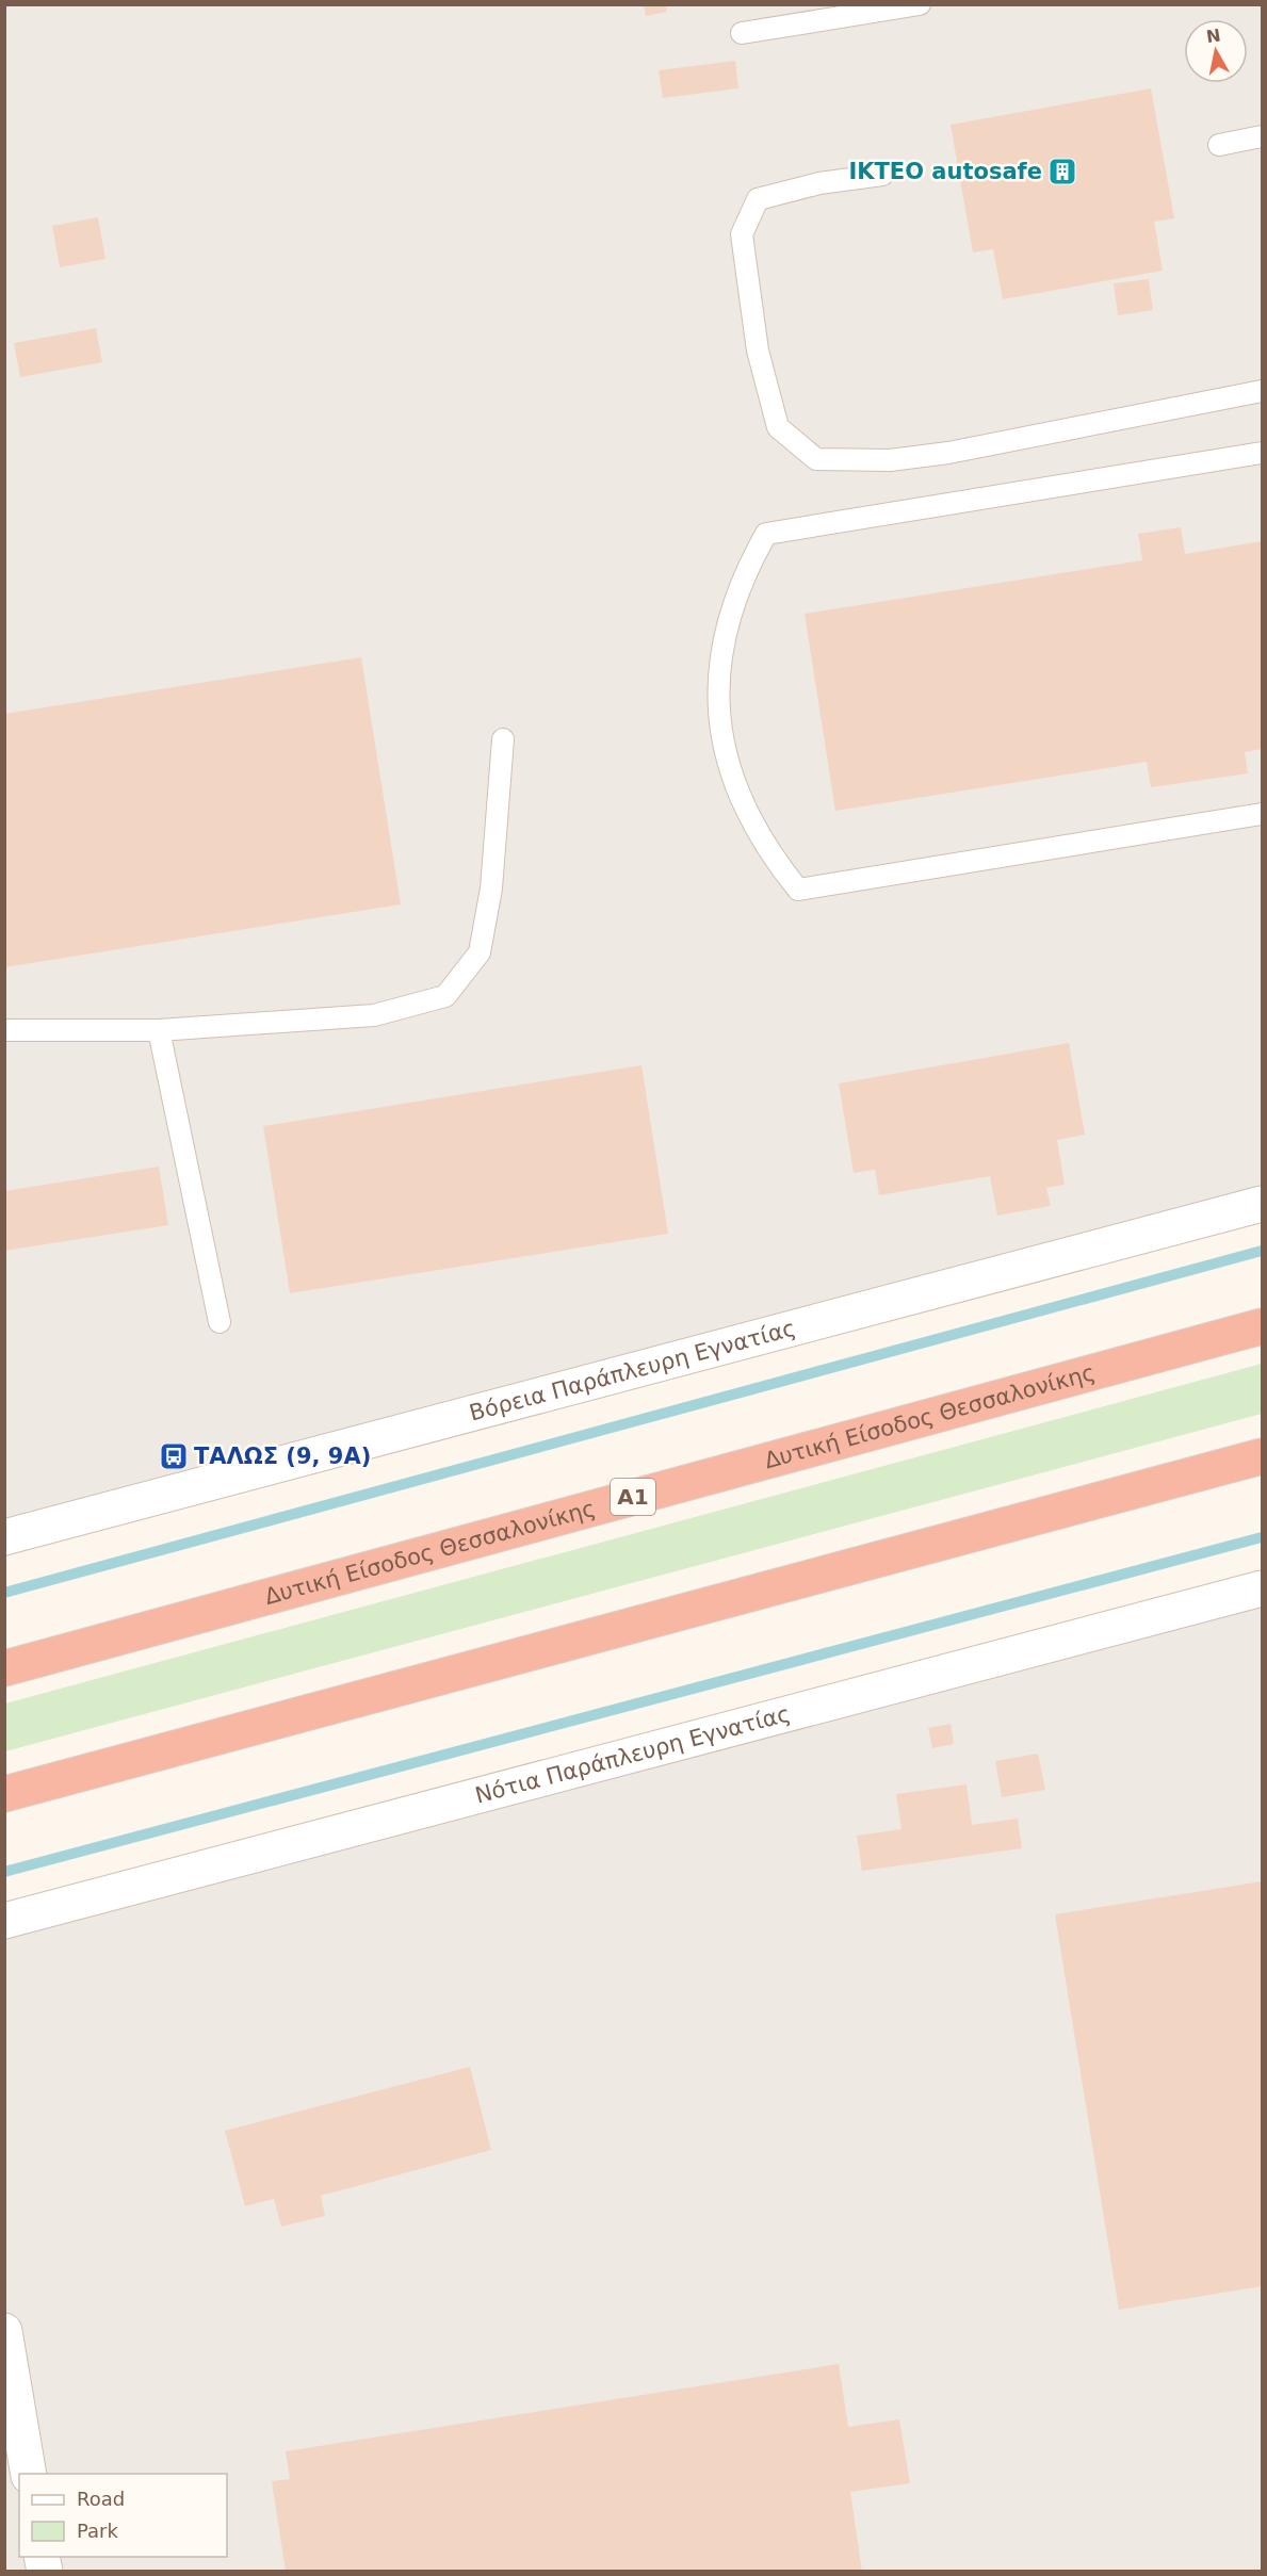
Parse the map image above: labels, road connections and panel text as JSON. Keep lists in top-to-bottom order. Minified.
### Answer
{"streets":{"highway":["Δυτική Είσοδος Θεσσαλονίκης","Α1"],"street":["Βόρεια Παράπλευρη Εγνατίας","Νότια Παράπλευρη Εγνατίας"]},"places":{"building":["ΙΚΤΕΟ autosafe"],"bus stop":["ΤΑΛΩΣ (9, 9Α)"]},"legend":["Road","Park"],"north":"top"}
